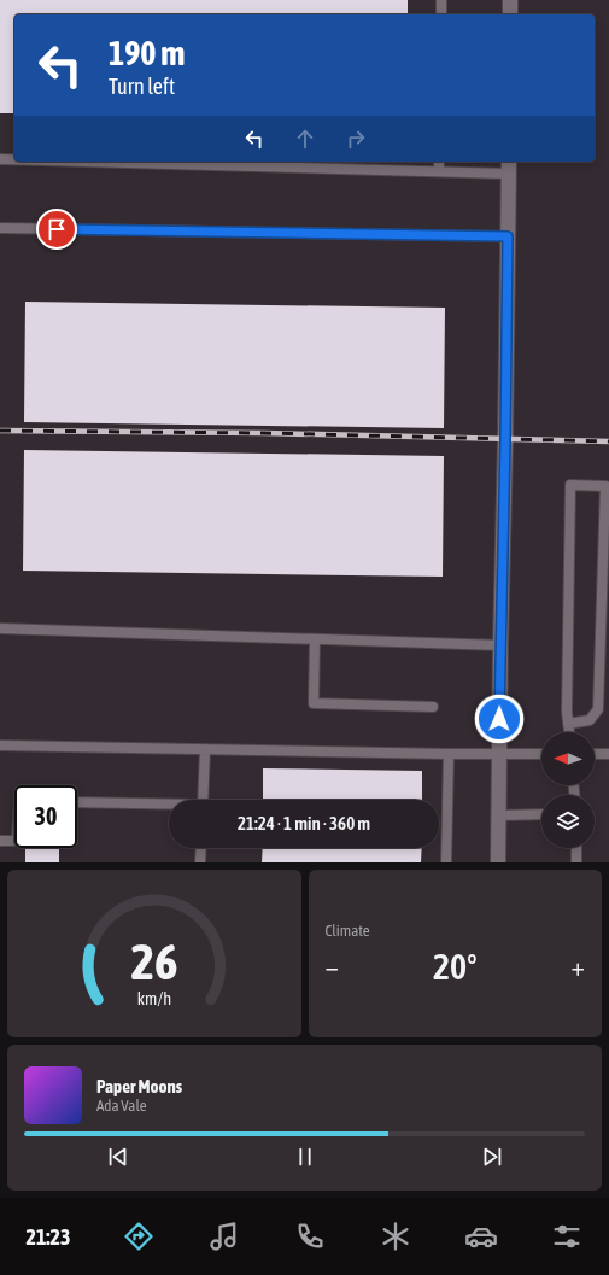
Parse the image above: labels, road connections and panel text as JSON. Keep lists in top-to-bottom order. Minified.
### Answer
{"north":"left","page":{"turn":["190 m","Turn left"],"limit":"30","trip":"21:24 · 1 min · 360 m","tile":"Climate","heat":["−","20°","+"],"song":["Paper Moons","Ada Vale"],"tabs":"21:23","gauge":["26","km/h"]}}
